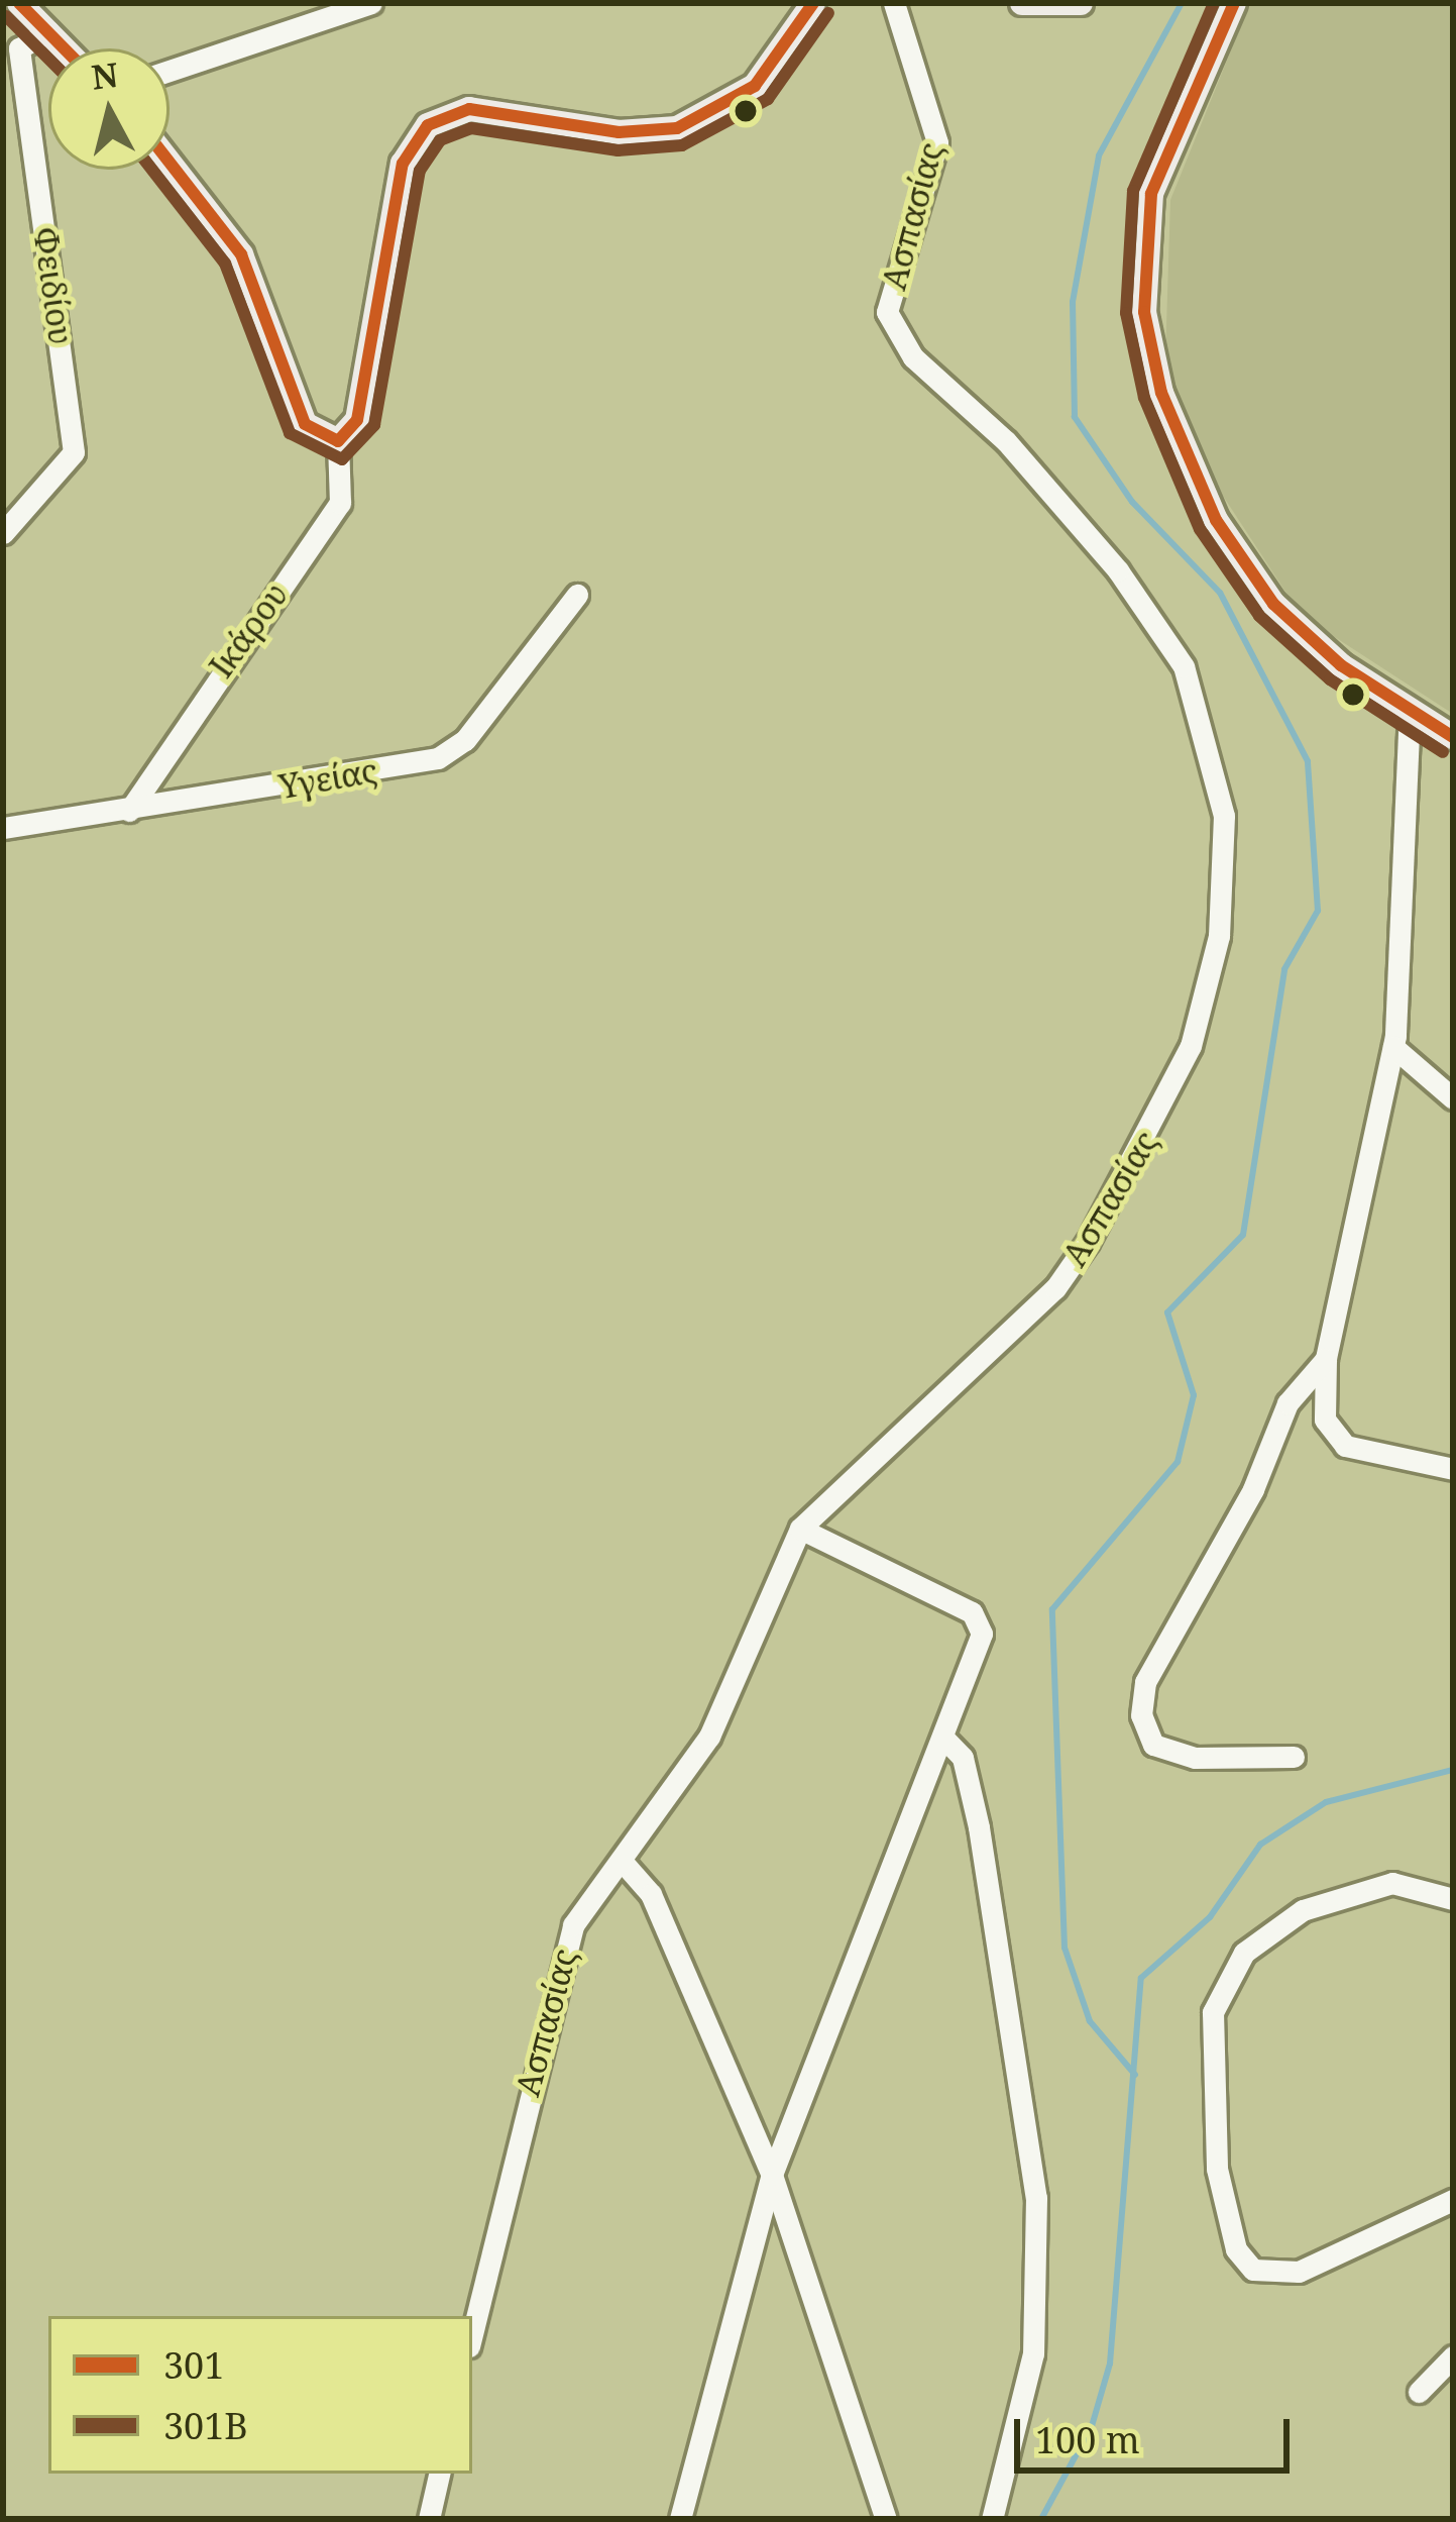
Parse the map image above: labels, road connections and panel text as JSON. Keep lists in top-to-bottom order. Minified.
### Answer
{"streets":{"street":["Ασπασίας","Φειδίου","Ικάρου","Υγείας"]},"crossings":[["Ικάρου","Υγείας"]],"lines":["transit line 301","transit line 301B"],"legend":["301","301B"],"scale_bar":"100 m","north":"top"}
